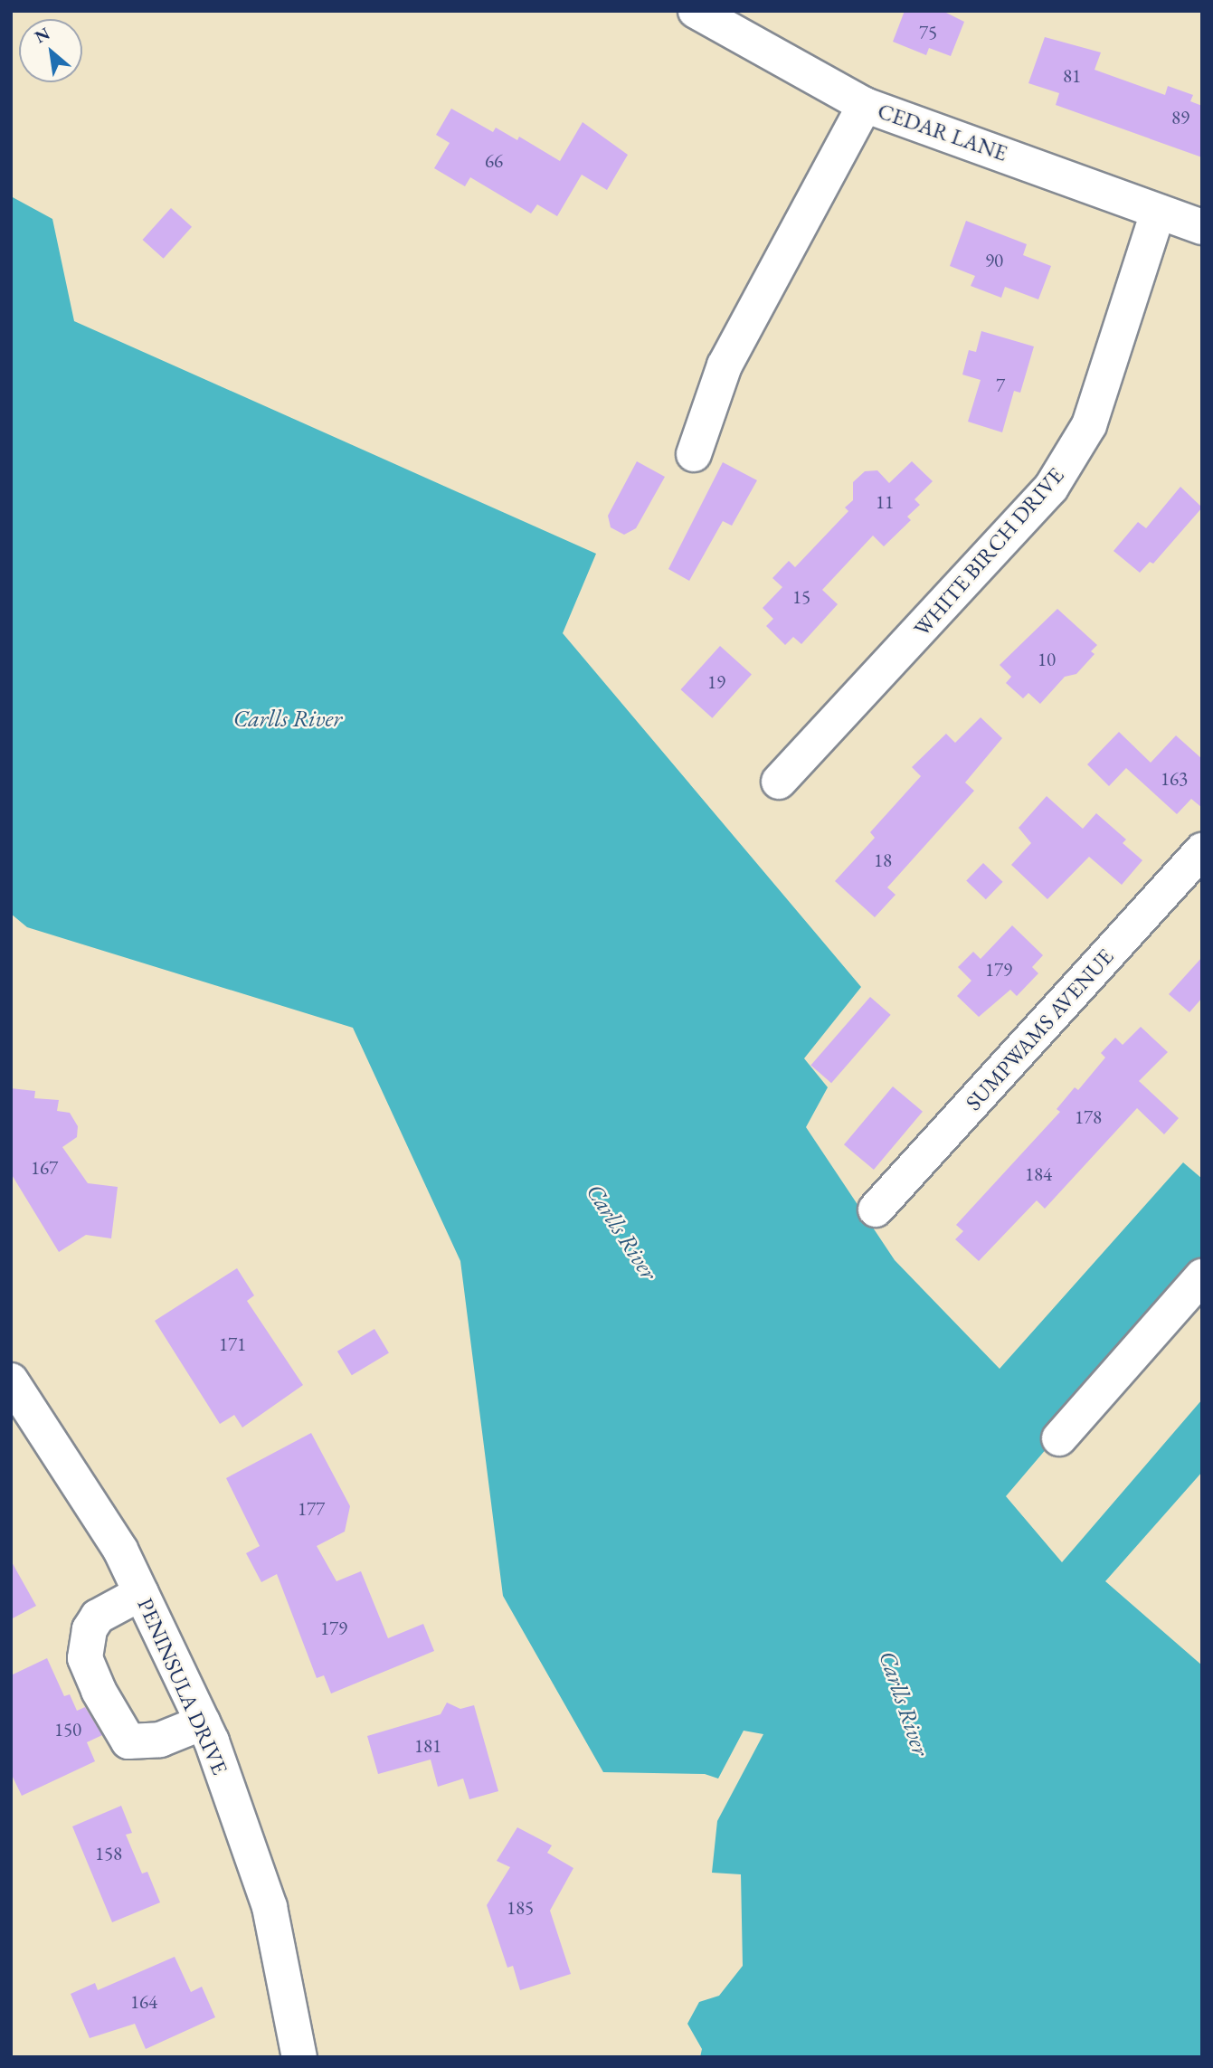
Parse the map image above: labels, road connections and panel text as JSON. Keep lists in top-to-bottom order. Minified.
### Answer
{"streets":{"street":["CEDAR LANE","WHITE BIRCH DRIVE","SUMPWAMS AVENUE","PENINSULA DRIVE"]},"crossings":[["CEDAR LANE","WHITE BIRCH DRIVE"]],"water":["Carlls River"],"house_numbers":["75","81","89","66","90","7","11","15","10","19","163","18","179","178","167","184","171","177","179","150","181","158","185","164"],"north":"top left"}
